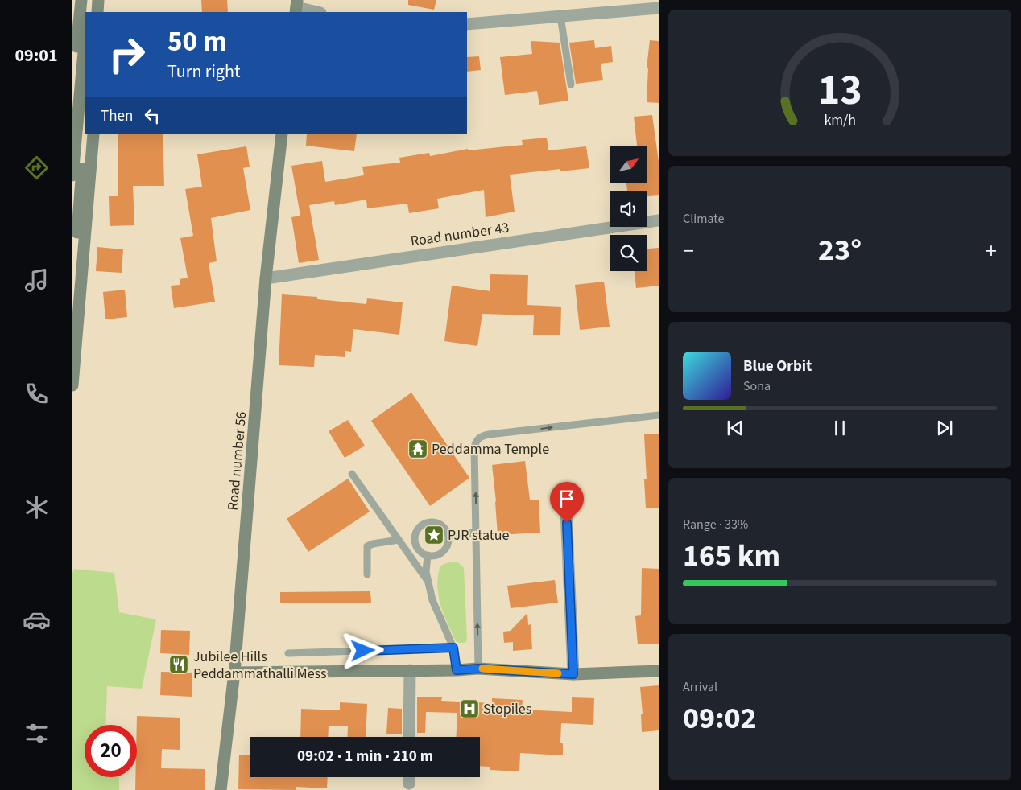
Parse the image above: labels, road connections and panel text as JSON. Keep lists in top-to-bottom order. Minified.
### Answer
{"streets":{"street":["Road number 43","Road number 56"]},"crossings":[["Road number 43","Road number 56"]],"places":{"temple":["Peddamma Temple"],"place":["PJR statue"],"restaurant":["Jubilee Hills Peddammathalli Mess"],"hospital":["Stopiles"]},"north":"top right","page":{"tabs":"09:01","turn":["50 m","Turn right"],"then":"Then","tile":["Climate",["Range · 33%","165 km"],["Arrival","09:02"]],"heat":["−","23°","+"],"song":["Blue Orbit","Sona"],"limit":"20","trip":"09:02 · 1 min · 210 m","gauge":["13","km/h"]}}
